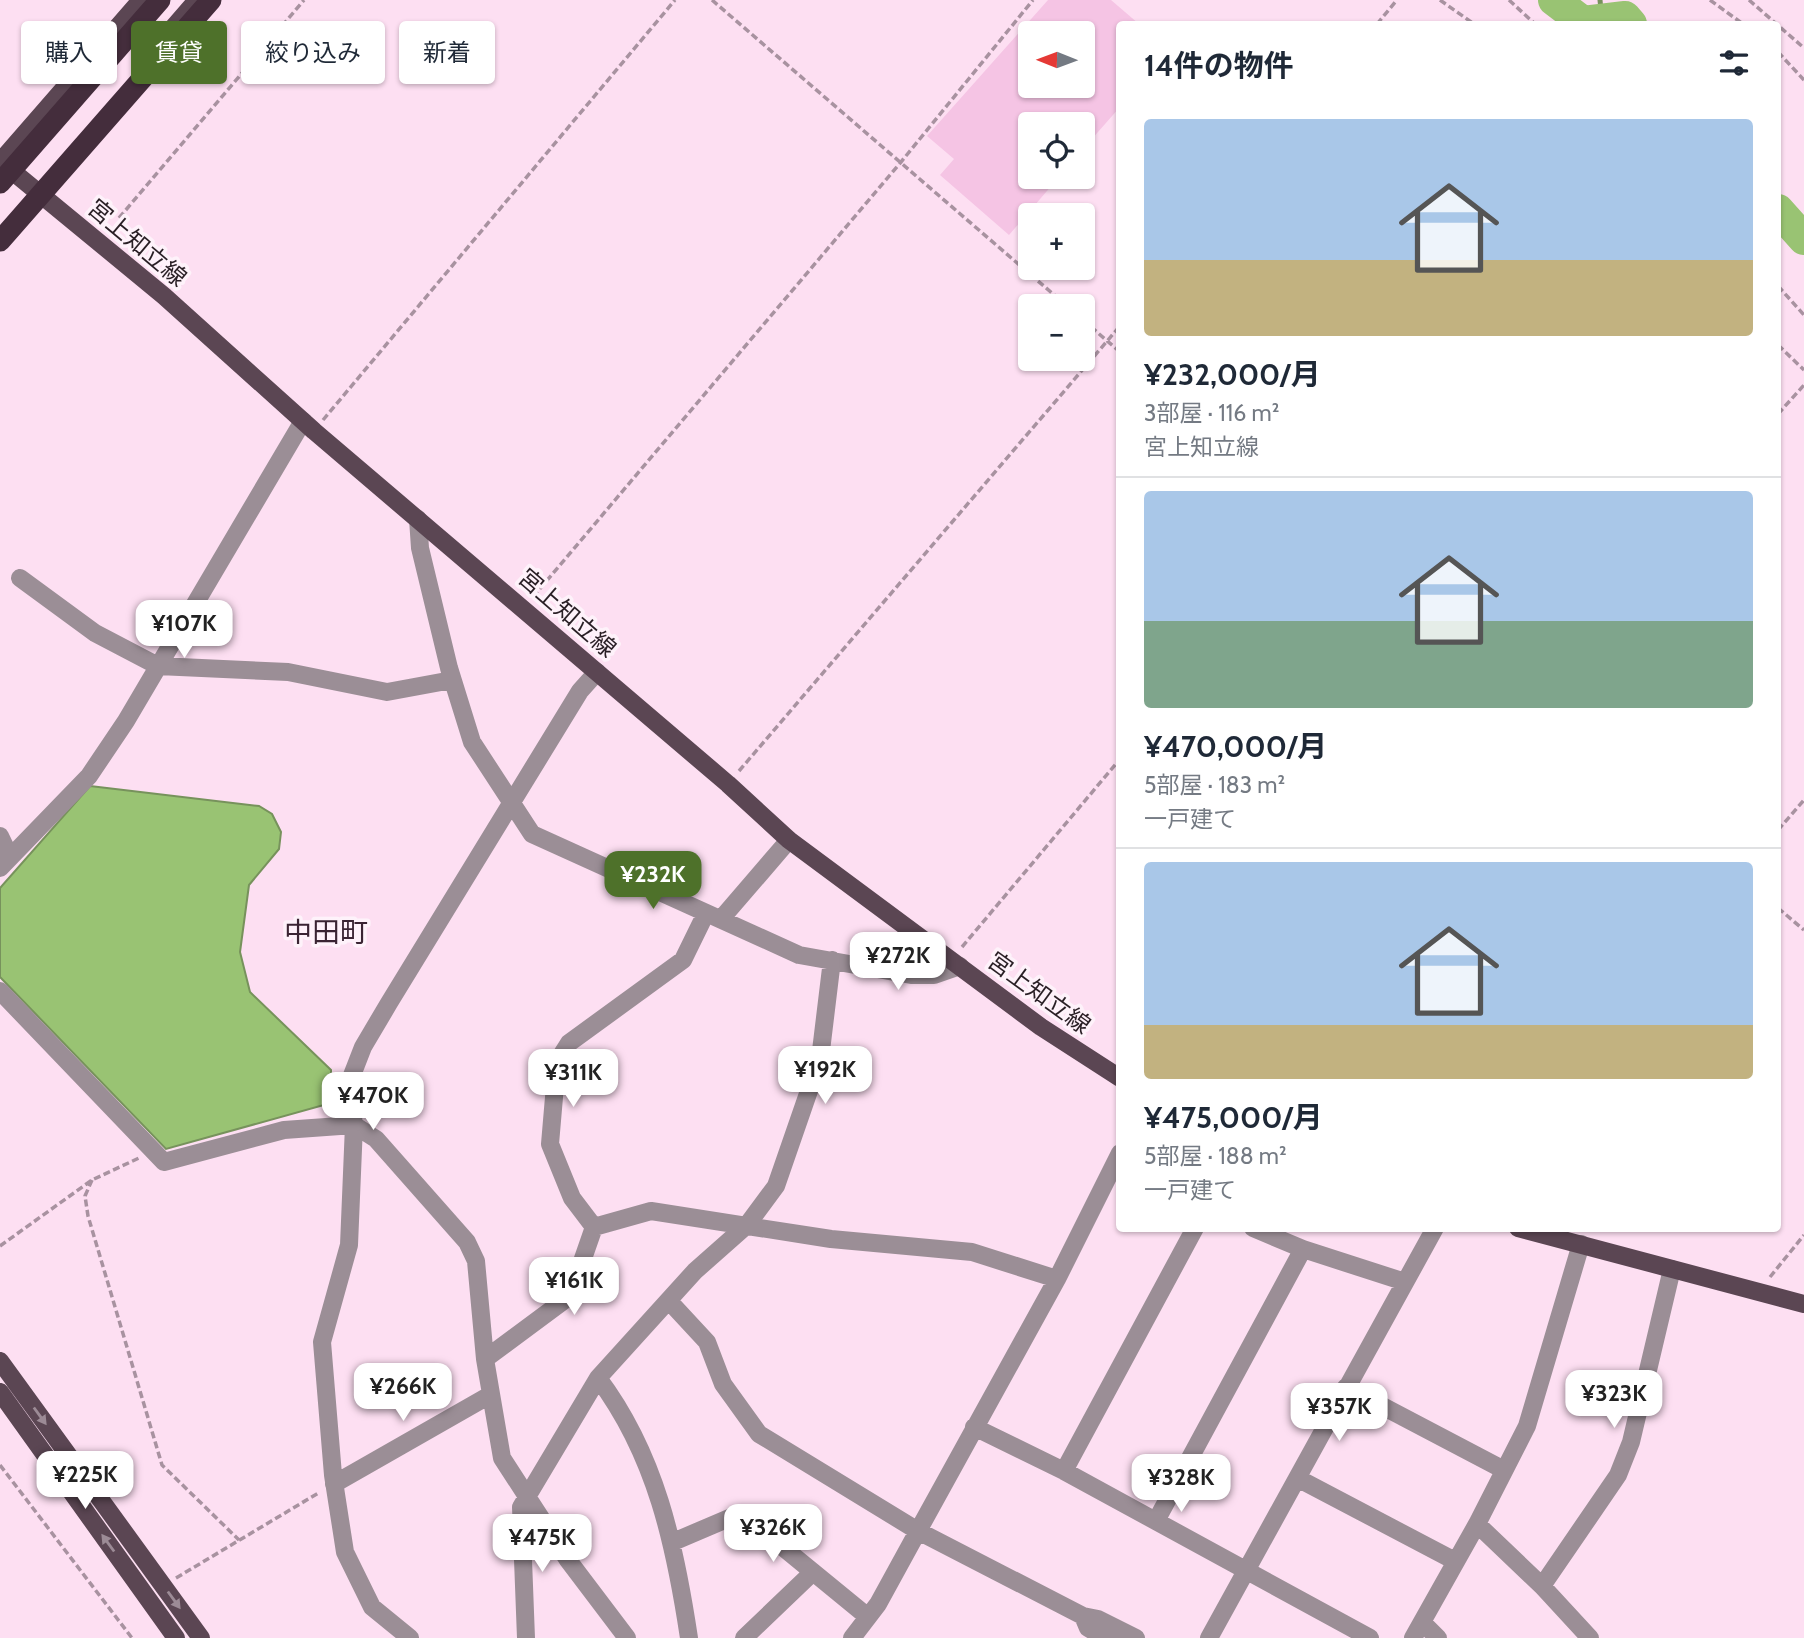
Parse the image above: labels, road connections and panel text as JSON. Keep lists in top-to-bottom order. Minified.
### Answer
{"streets":{"main road":["宮上知立線"]},"districts":["中田町"],"north":"left","page":{"map_buttons":["+","−"],"chip":["購入","賃貸","絞り込み","新着"],"heading":"14件の物件","list":[{"name":"¥232,000/月","note":"3部屋 · 116 m² · 宮上知立線"},{"name":"¥470,000/月","note":"5部屋 · 183 m² · 一戸建て"},{"name":"¥475,000/月","note":"5部屋 · 188 m² · 一戸建て"}],"price":["¥107K","¥232K","¥272K","¥192K","¥311K","¥470K","¥161K","¥266K","¥323K","¥357K","¥225K","¥328K","¥326K","¥475K"]}}
